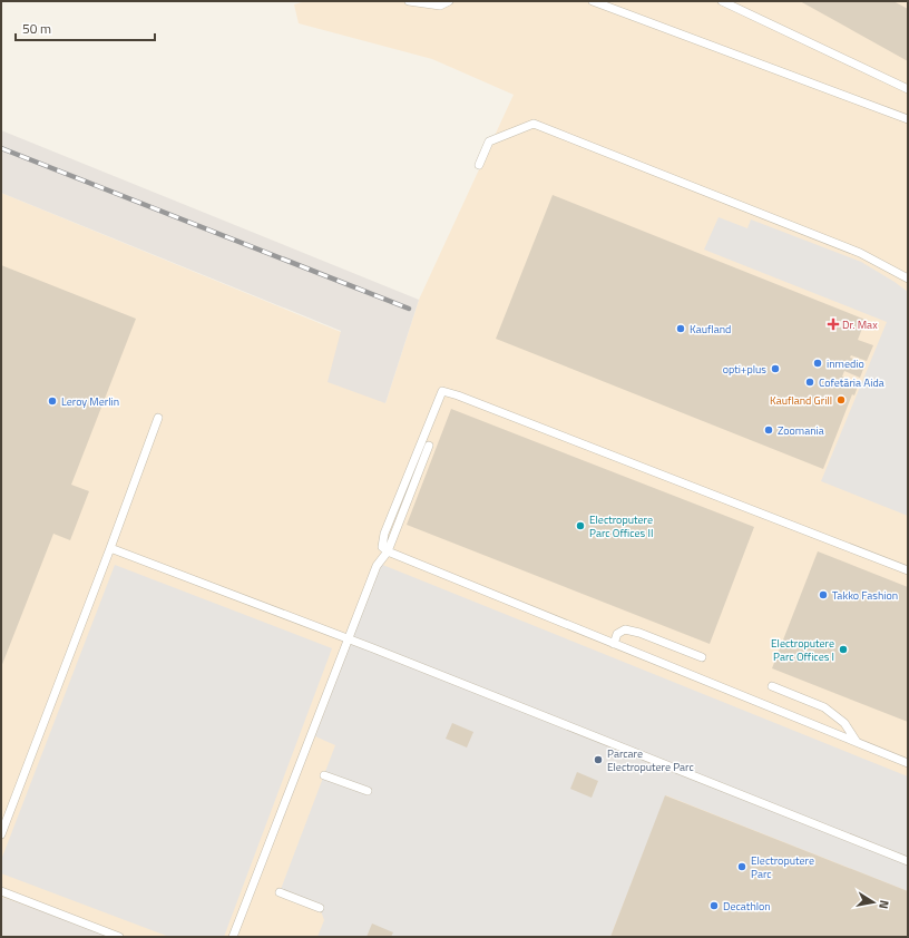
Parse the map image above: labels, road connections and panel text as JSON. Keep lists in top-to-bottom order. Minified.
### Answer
{"places":{"health":["Dr. Max"],"other":["Kaufland","inmedio","opti+plus","Cofetăria Aida","Kaufland Grill","Leroy Merlin","Zoomania","Electroputere Parc Offices II","Takko Fashion","Electroputere Parc Offices I","Parcare Electroputere Parc","Electroputere Parc","Decathlon"]},"scale_bar":"50 m","north":"right"}
